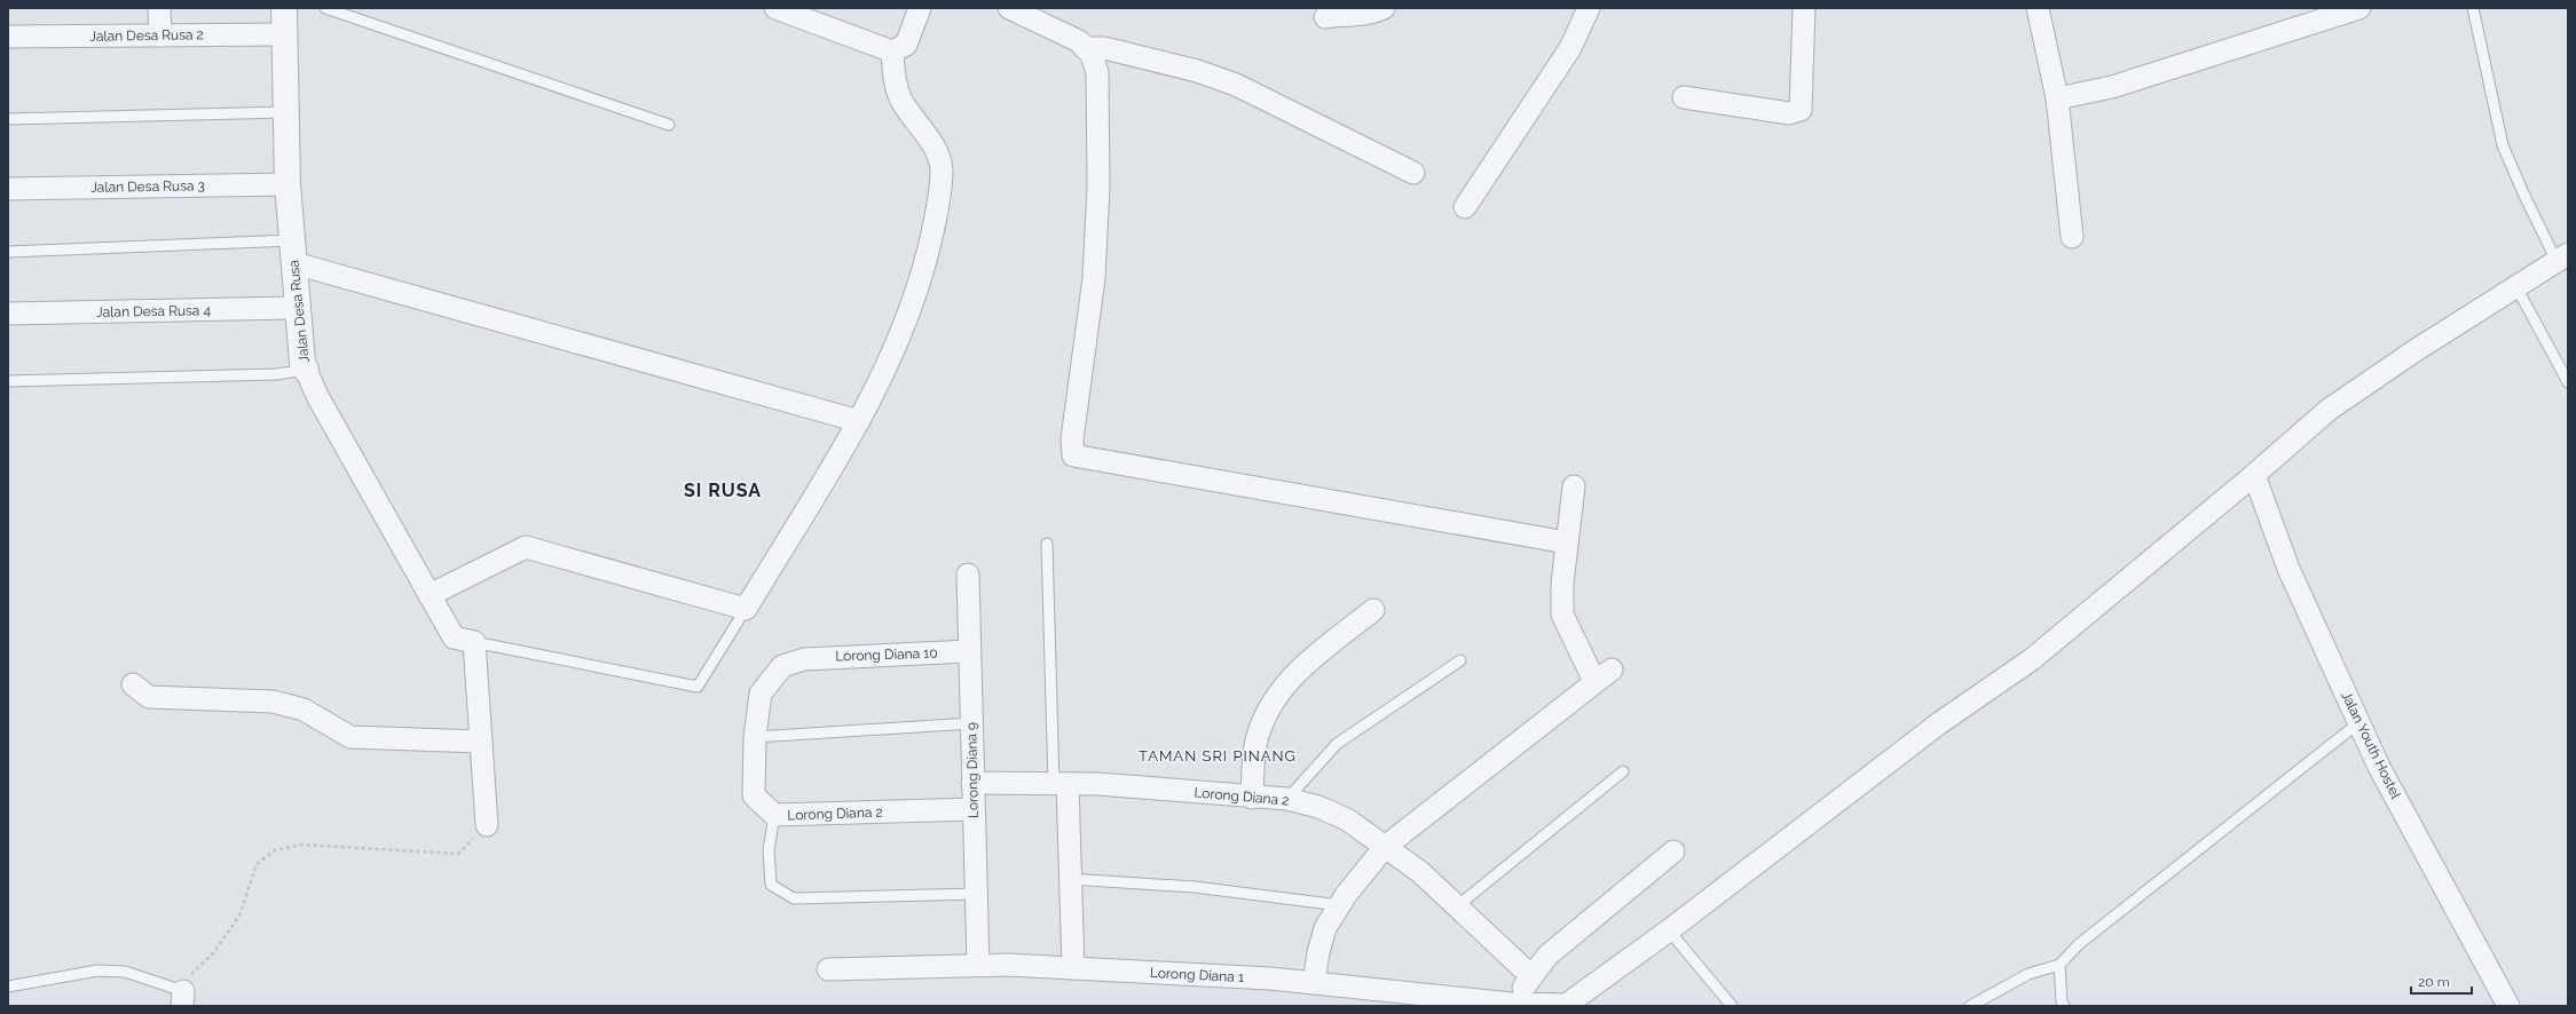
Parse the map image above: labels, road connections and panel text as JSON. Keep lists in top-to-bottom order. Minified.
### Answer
{"streets":{"street":["Jalan Desa Rusa 2","Jalan Desa Rusa 3","Jalan Desa Rusa 4","Jalan Desa Rusa","Lorong Diana 10","Jalan Youth Hostel","Lorong Diana 9","Lorong Diana 2","Lorong Diana 1"]},"crossings":[["Jalan Desa Rusa 2","Jalan Desa Rusa"],["Jalan Desa Rusa 3","Jalan Desa Rusa"],["Jalan Desa Rusa 4","Jalan Desa Rusa"],["Lorong Diana 10","Lorong Diana 9"],["Lorong Diana 10","Lorong Diana 2"],["Lorong Diana 9","Lorong Diana 2"],["Lorong Diana 9","Lorong Diana 1"]],"districts":["SI RUSA","TAMAN SRI PINANG"],"scale_bar":"20 m"}
